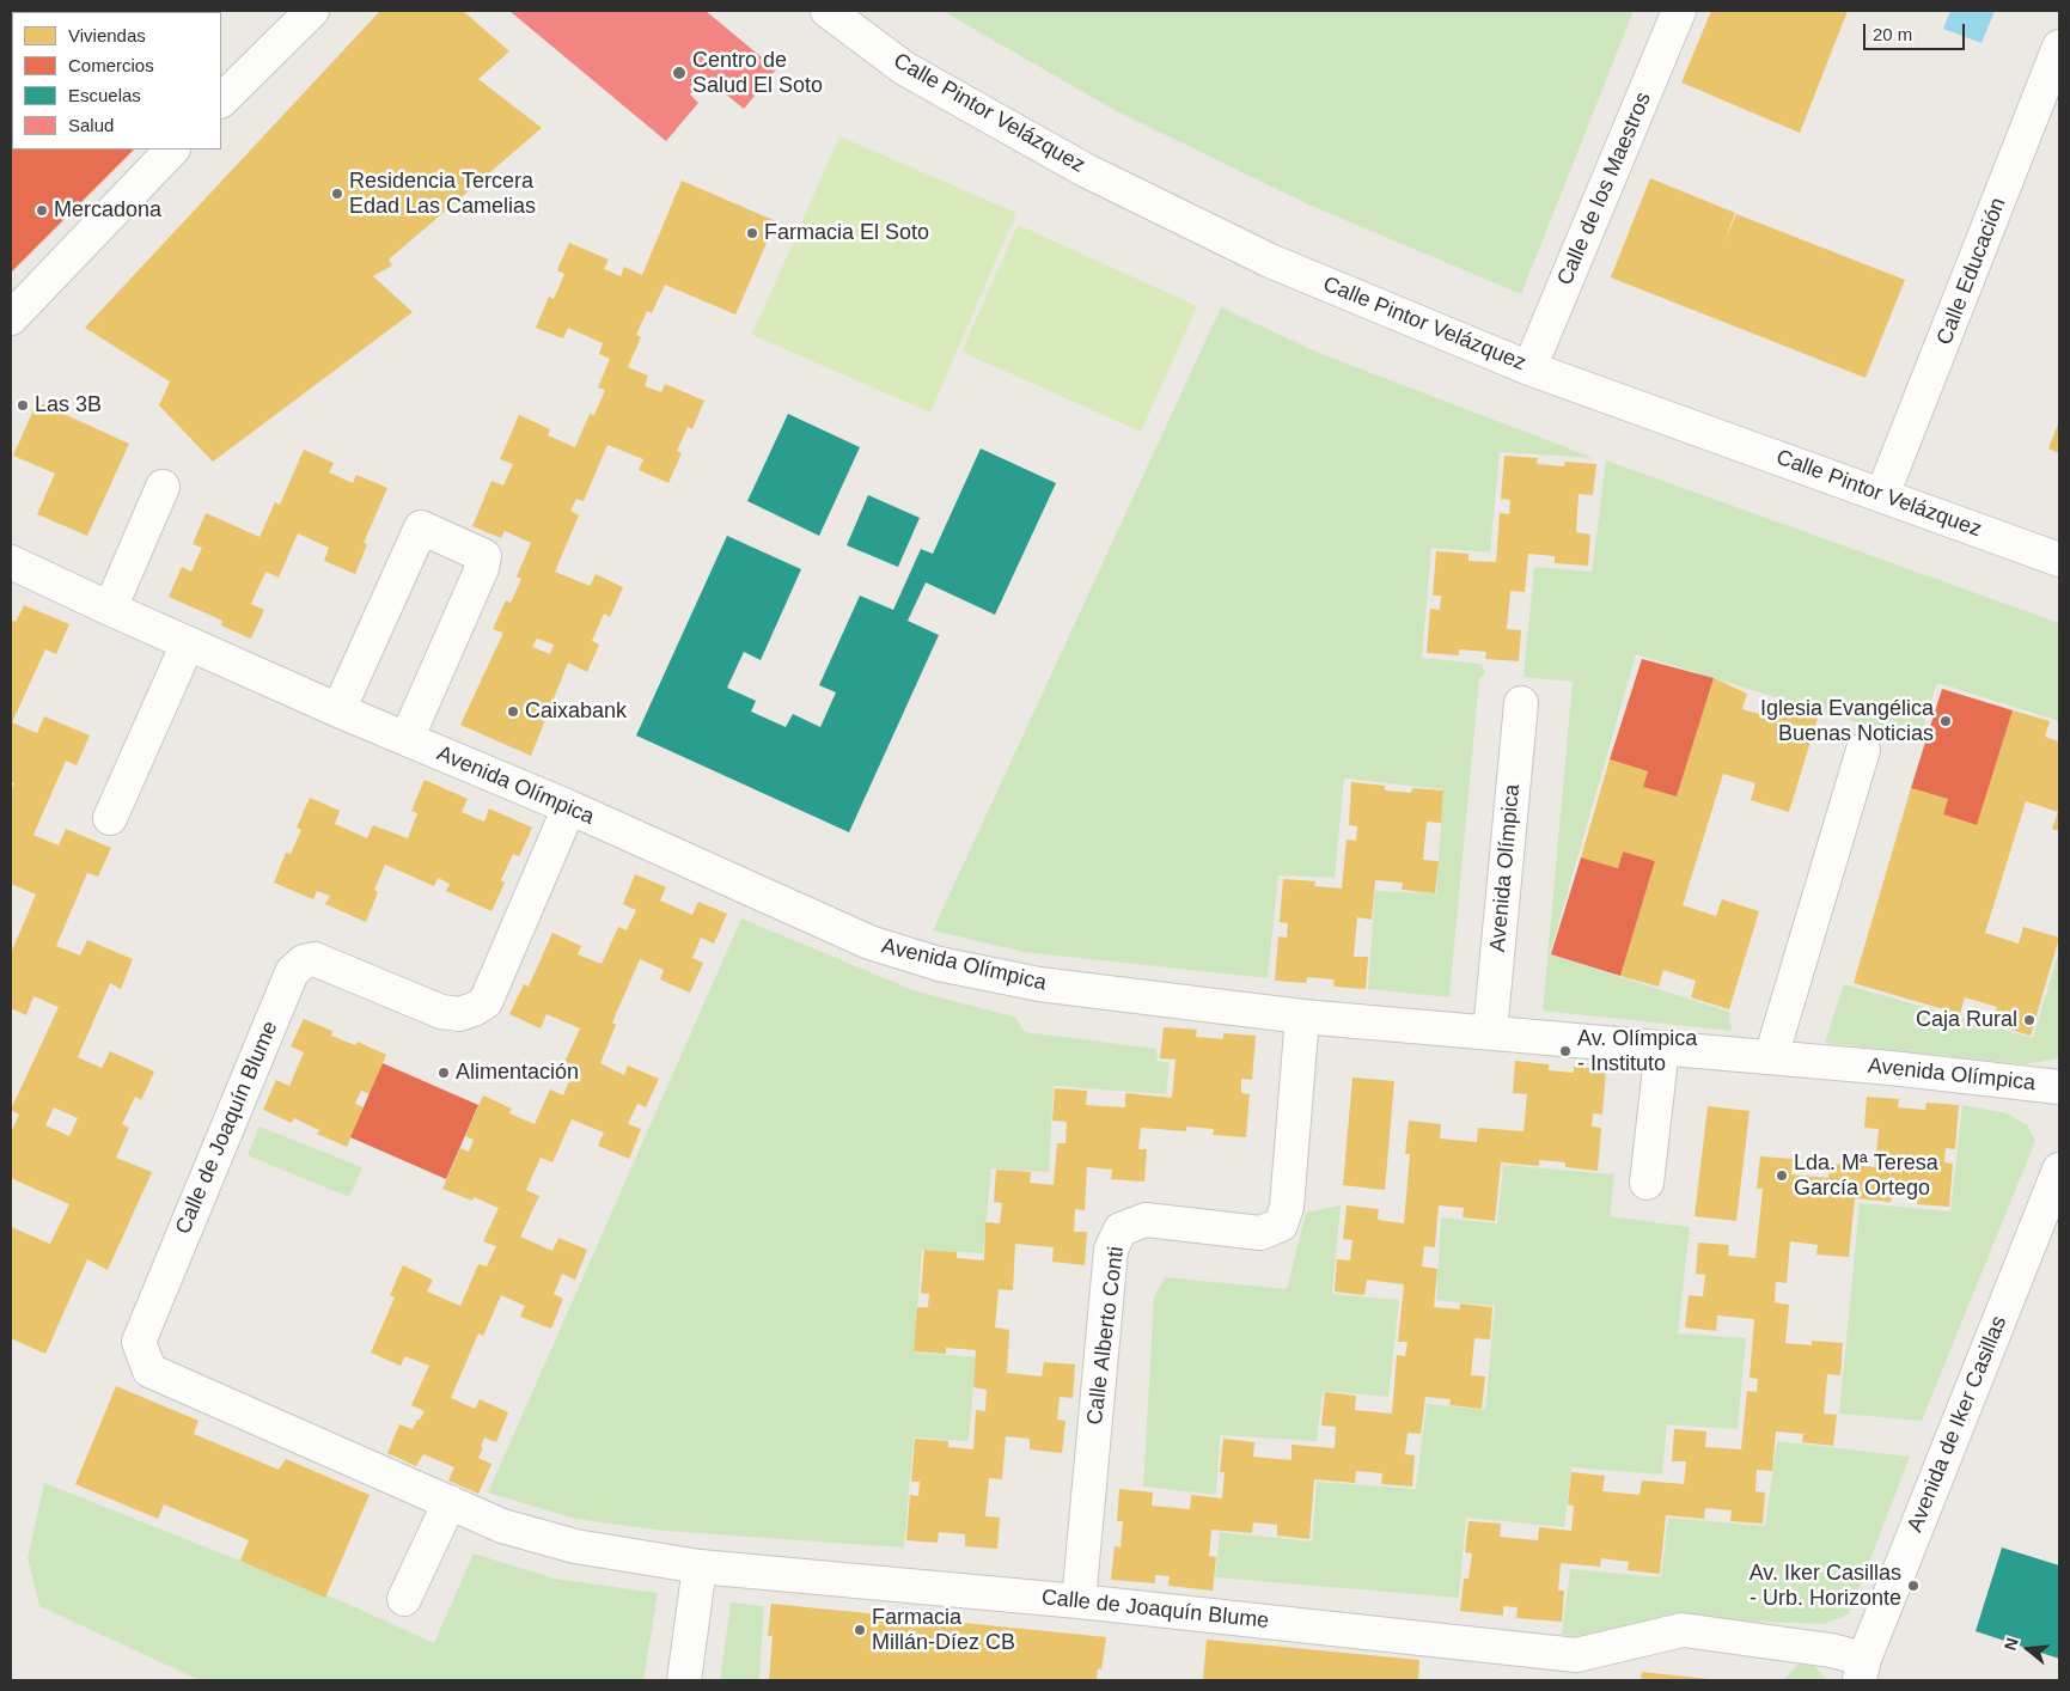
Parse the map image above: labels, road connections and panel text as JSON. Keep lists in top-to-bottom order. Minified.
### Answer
{"streets":{"street":["Calle Pintor Velázquez","Calle de los Maestros","Calle Educación","Avenida Olímpica","Calle de Joaquín Blume","Calle Alberto Conti","Avenida de Iker Casillas"]},"crossings":[["Calle Pintor Velázquez","Calle de los Maestros"],["Calle Pintor Velázquez","Calle Educación"],["Avenida Olímpica","Calle de Joaquín Blume"],["Avenida Olímpica","Calle Alberto Conti"],["Calle de Joaquín Blume","Calle Alberto Conti"],["Calle de Joaquín Blume","Avenida de Iker Casillas"]],"places":["Centro de Salud El Soto","Residencia Tercera Edad Las Camelias","Mercadona","Farmacia El Soto","Las 3B","Caixabank","Iglesia Evangélica Buenas Noticias","Caja Rural","Av. Olímpica - Instituto","Alimentación","Lda. Mª Teresa García Ortego","Av. Iker Casillas - Urb. Horizonte","Farmacia Millán-Díez CB"],"legend":["Viviendas","Comercios","Escuelas","Salud"],"scale_bar":"20 m","north":"left"}
